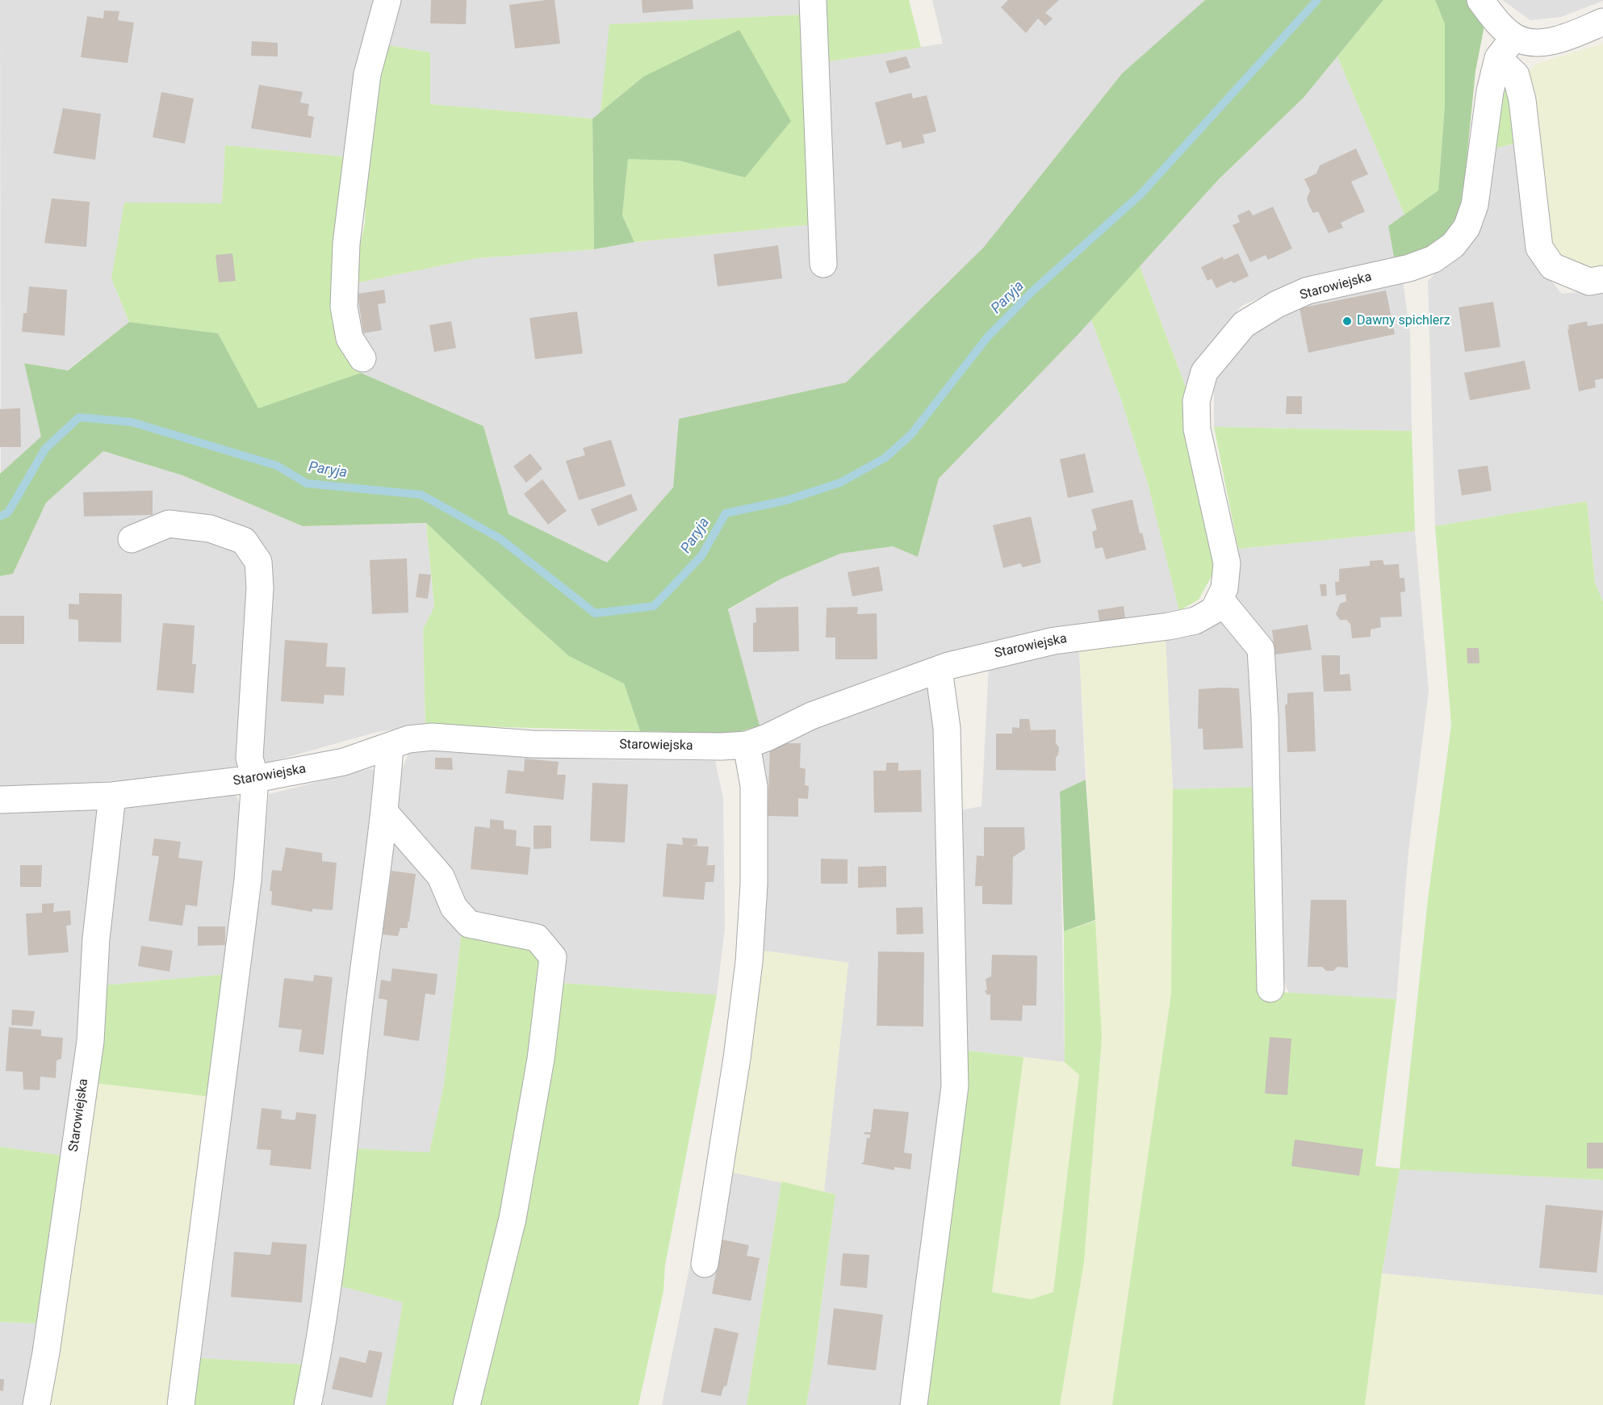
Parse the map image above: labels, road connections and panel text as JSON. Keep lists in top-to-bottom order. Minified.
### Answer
{"streets":{"street":["Starowiejska"]},"water":["Paryja"],"places":["Dawny spichlerz"]}
